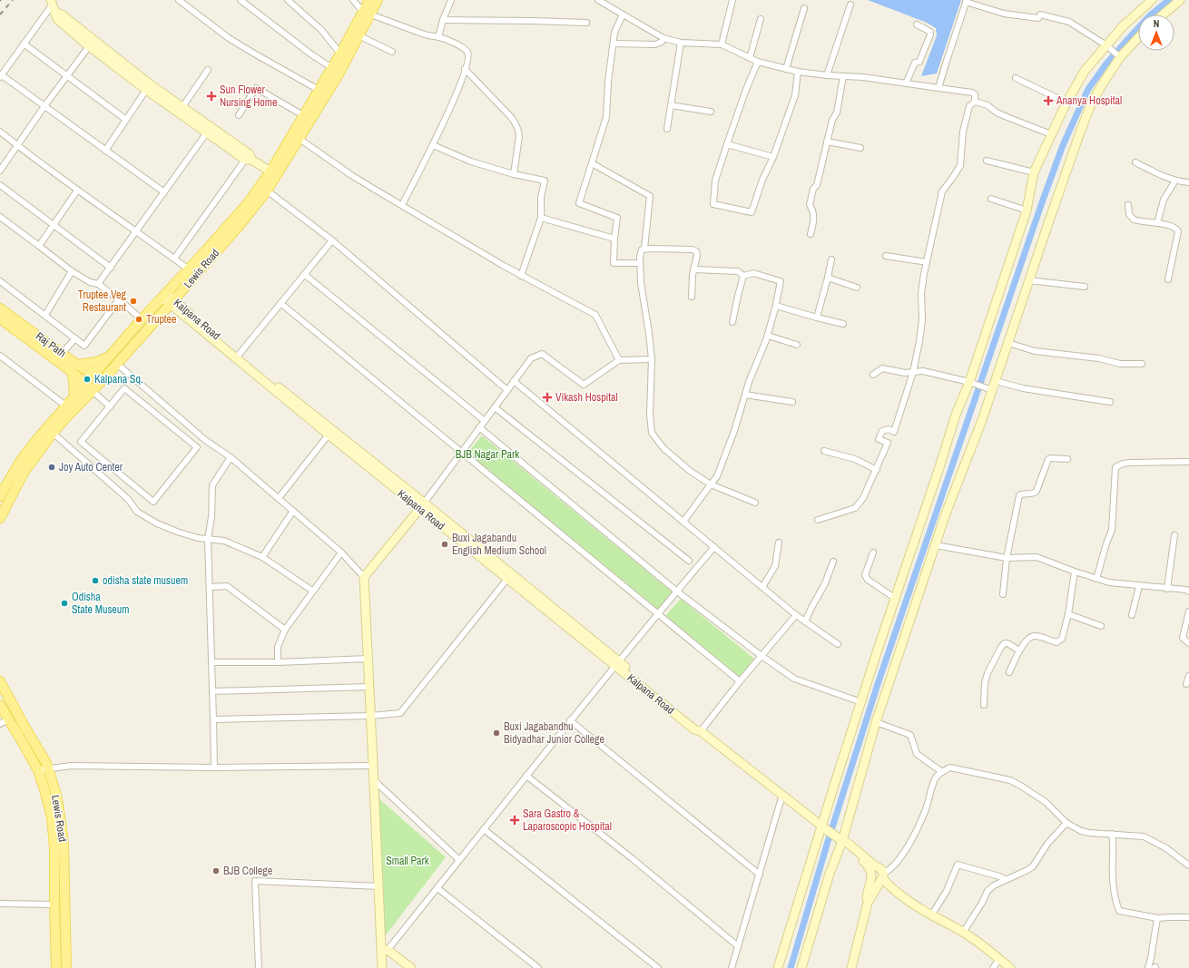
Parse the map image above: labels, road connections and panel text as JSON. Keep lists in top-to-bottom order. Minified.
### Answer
{"streets":{"main road":["Lewis Road","Raj Path"],"street":["Kalpana Road"]},"crossings":[["Lewis Road","Kalpana Road"],["Lewis Road","Raj Path"]],"parks":["BJB Nagar Park","Small Park"],"places":{"health":["Sun Flower Nursing Home","Ananya Hospital","Vikash Hospital","Sara Gastro & Laparoscopic Hospital"],"other":["Truptee Veg Restaurant","Truptee","Kalpana Sq.","Joy Auto Center","Buxi Jagabandu English Medium School","odisha state musuem","Odisha State Museum","Buxi Jagabandhu Bidyadhar Junior College","BJB College"]},"north":"top"}
